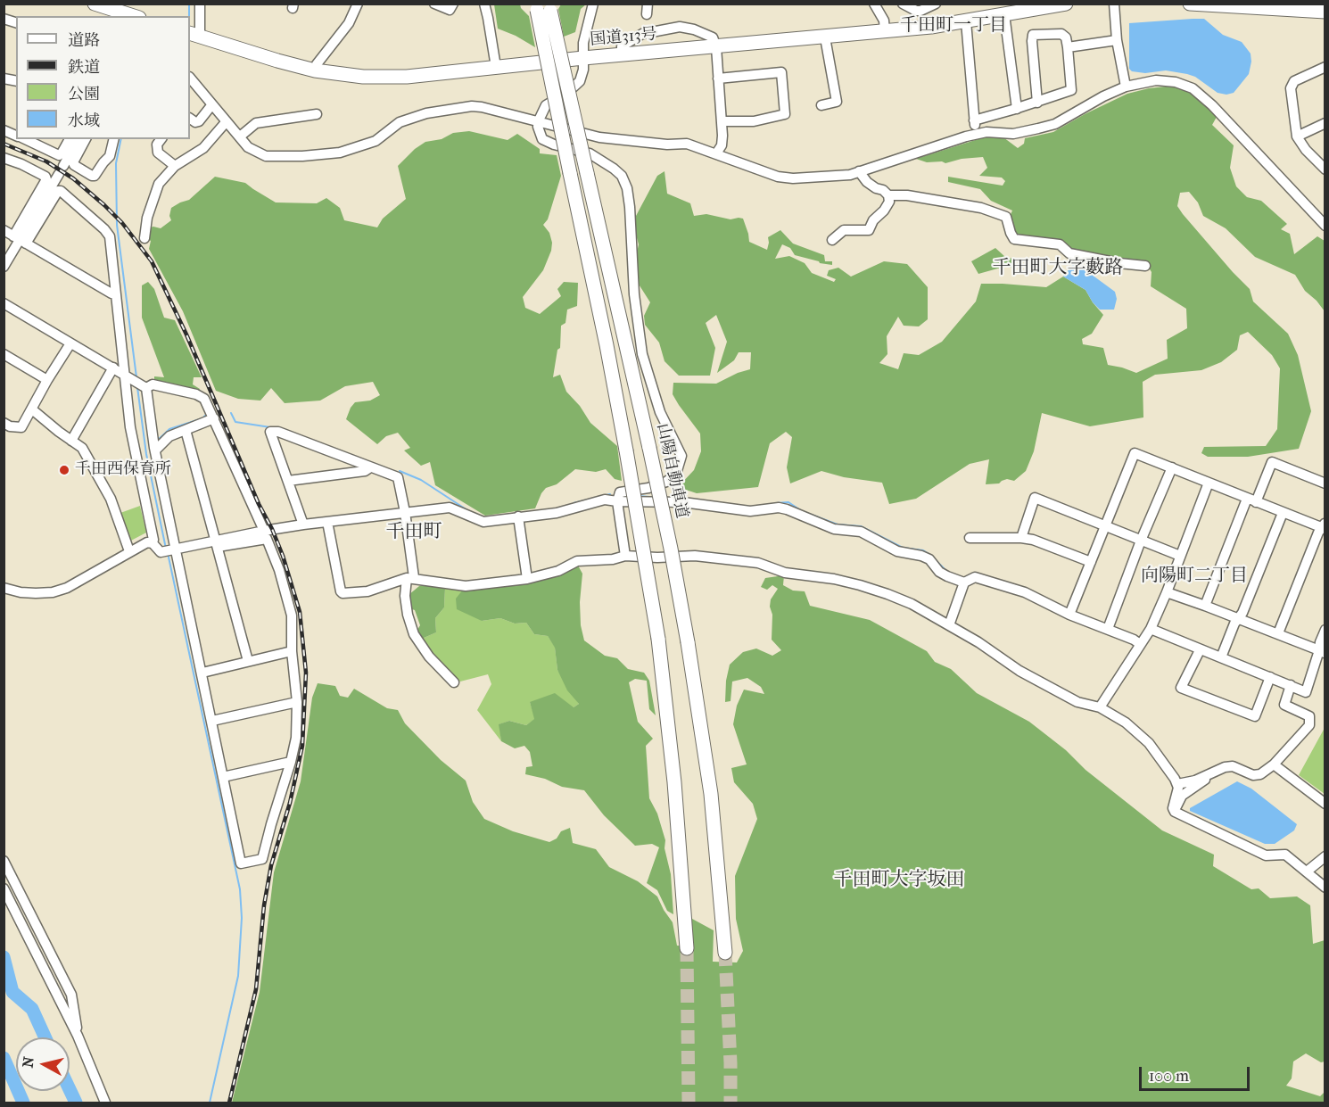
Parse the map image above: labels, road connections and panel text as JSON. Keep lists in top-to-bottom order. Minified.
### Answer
{"streets":{"highway":["国道313号","山陽自動車道"]},"districts":["千田町一丁目","千田町大字藪路","千田町","向陽町二丁目","千田町大字坂田"],"places":["千田西保育所"],"legend":["道路","鉄道","公園","水域"],"scale_bar":"100 m","north":"left"}
